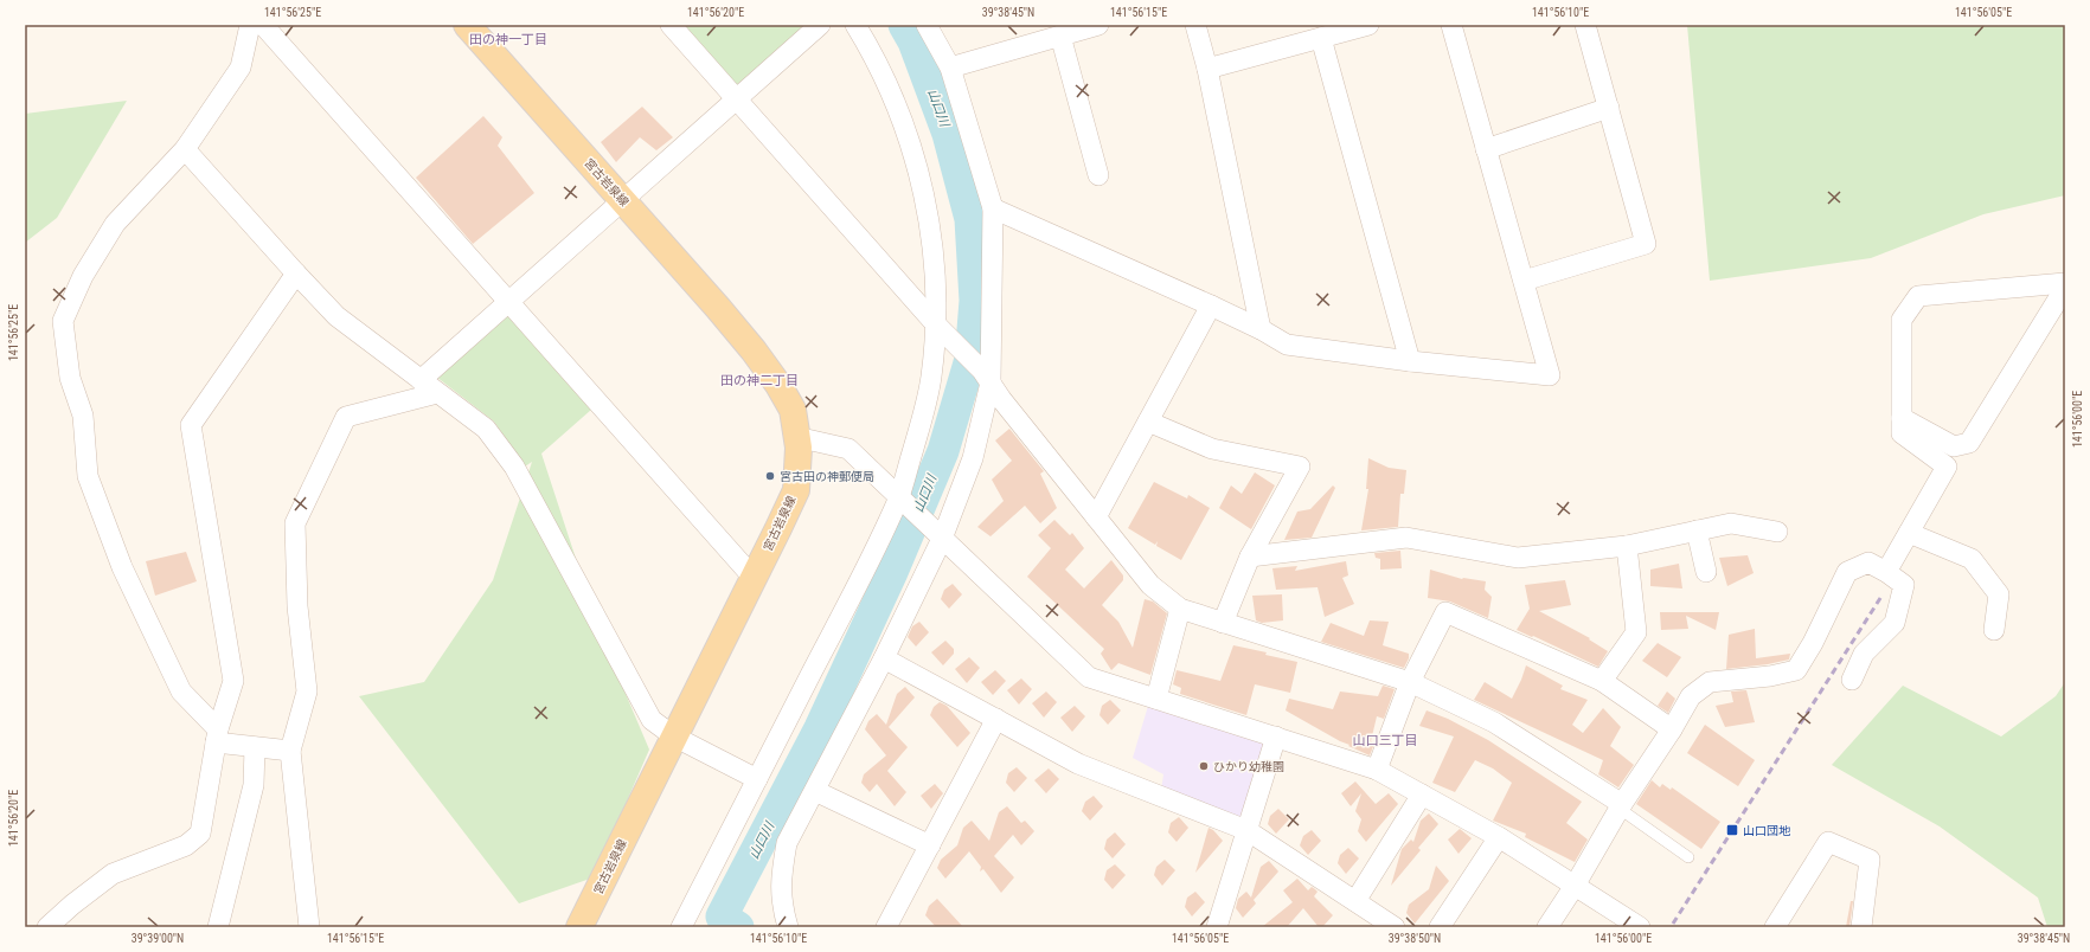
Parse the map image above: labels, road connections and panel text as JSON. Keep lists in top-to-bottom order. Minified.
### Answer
{"streets":{"main road":["宮古岩泉線"]},"districts":["田の神一丁目","田の神二丁目","山口三丁目"],"water":["山口川"],"places":{"other":["宮古田の神郵便局","ひかり幼稚園"],"transit":["山口団地"]},"coordinates":["141°56'25\"E","141°56'20\"E","39°38'45\"N","141°56'15\"E","141°56'10\"E","141°56'05\"E","141°56'00\"E","39°39'00\"N","39°38'50\"N"]}
